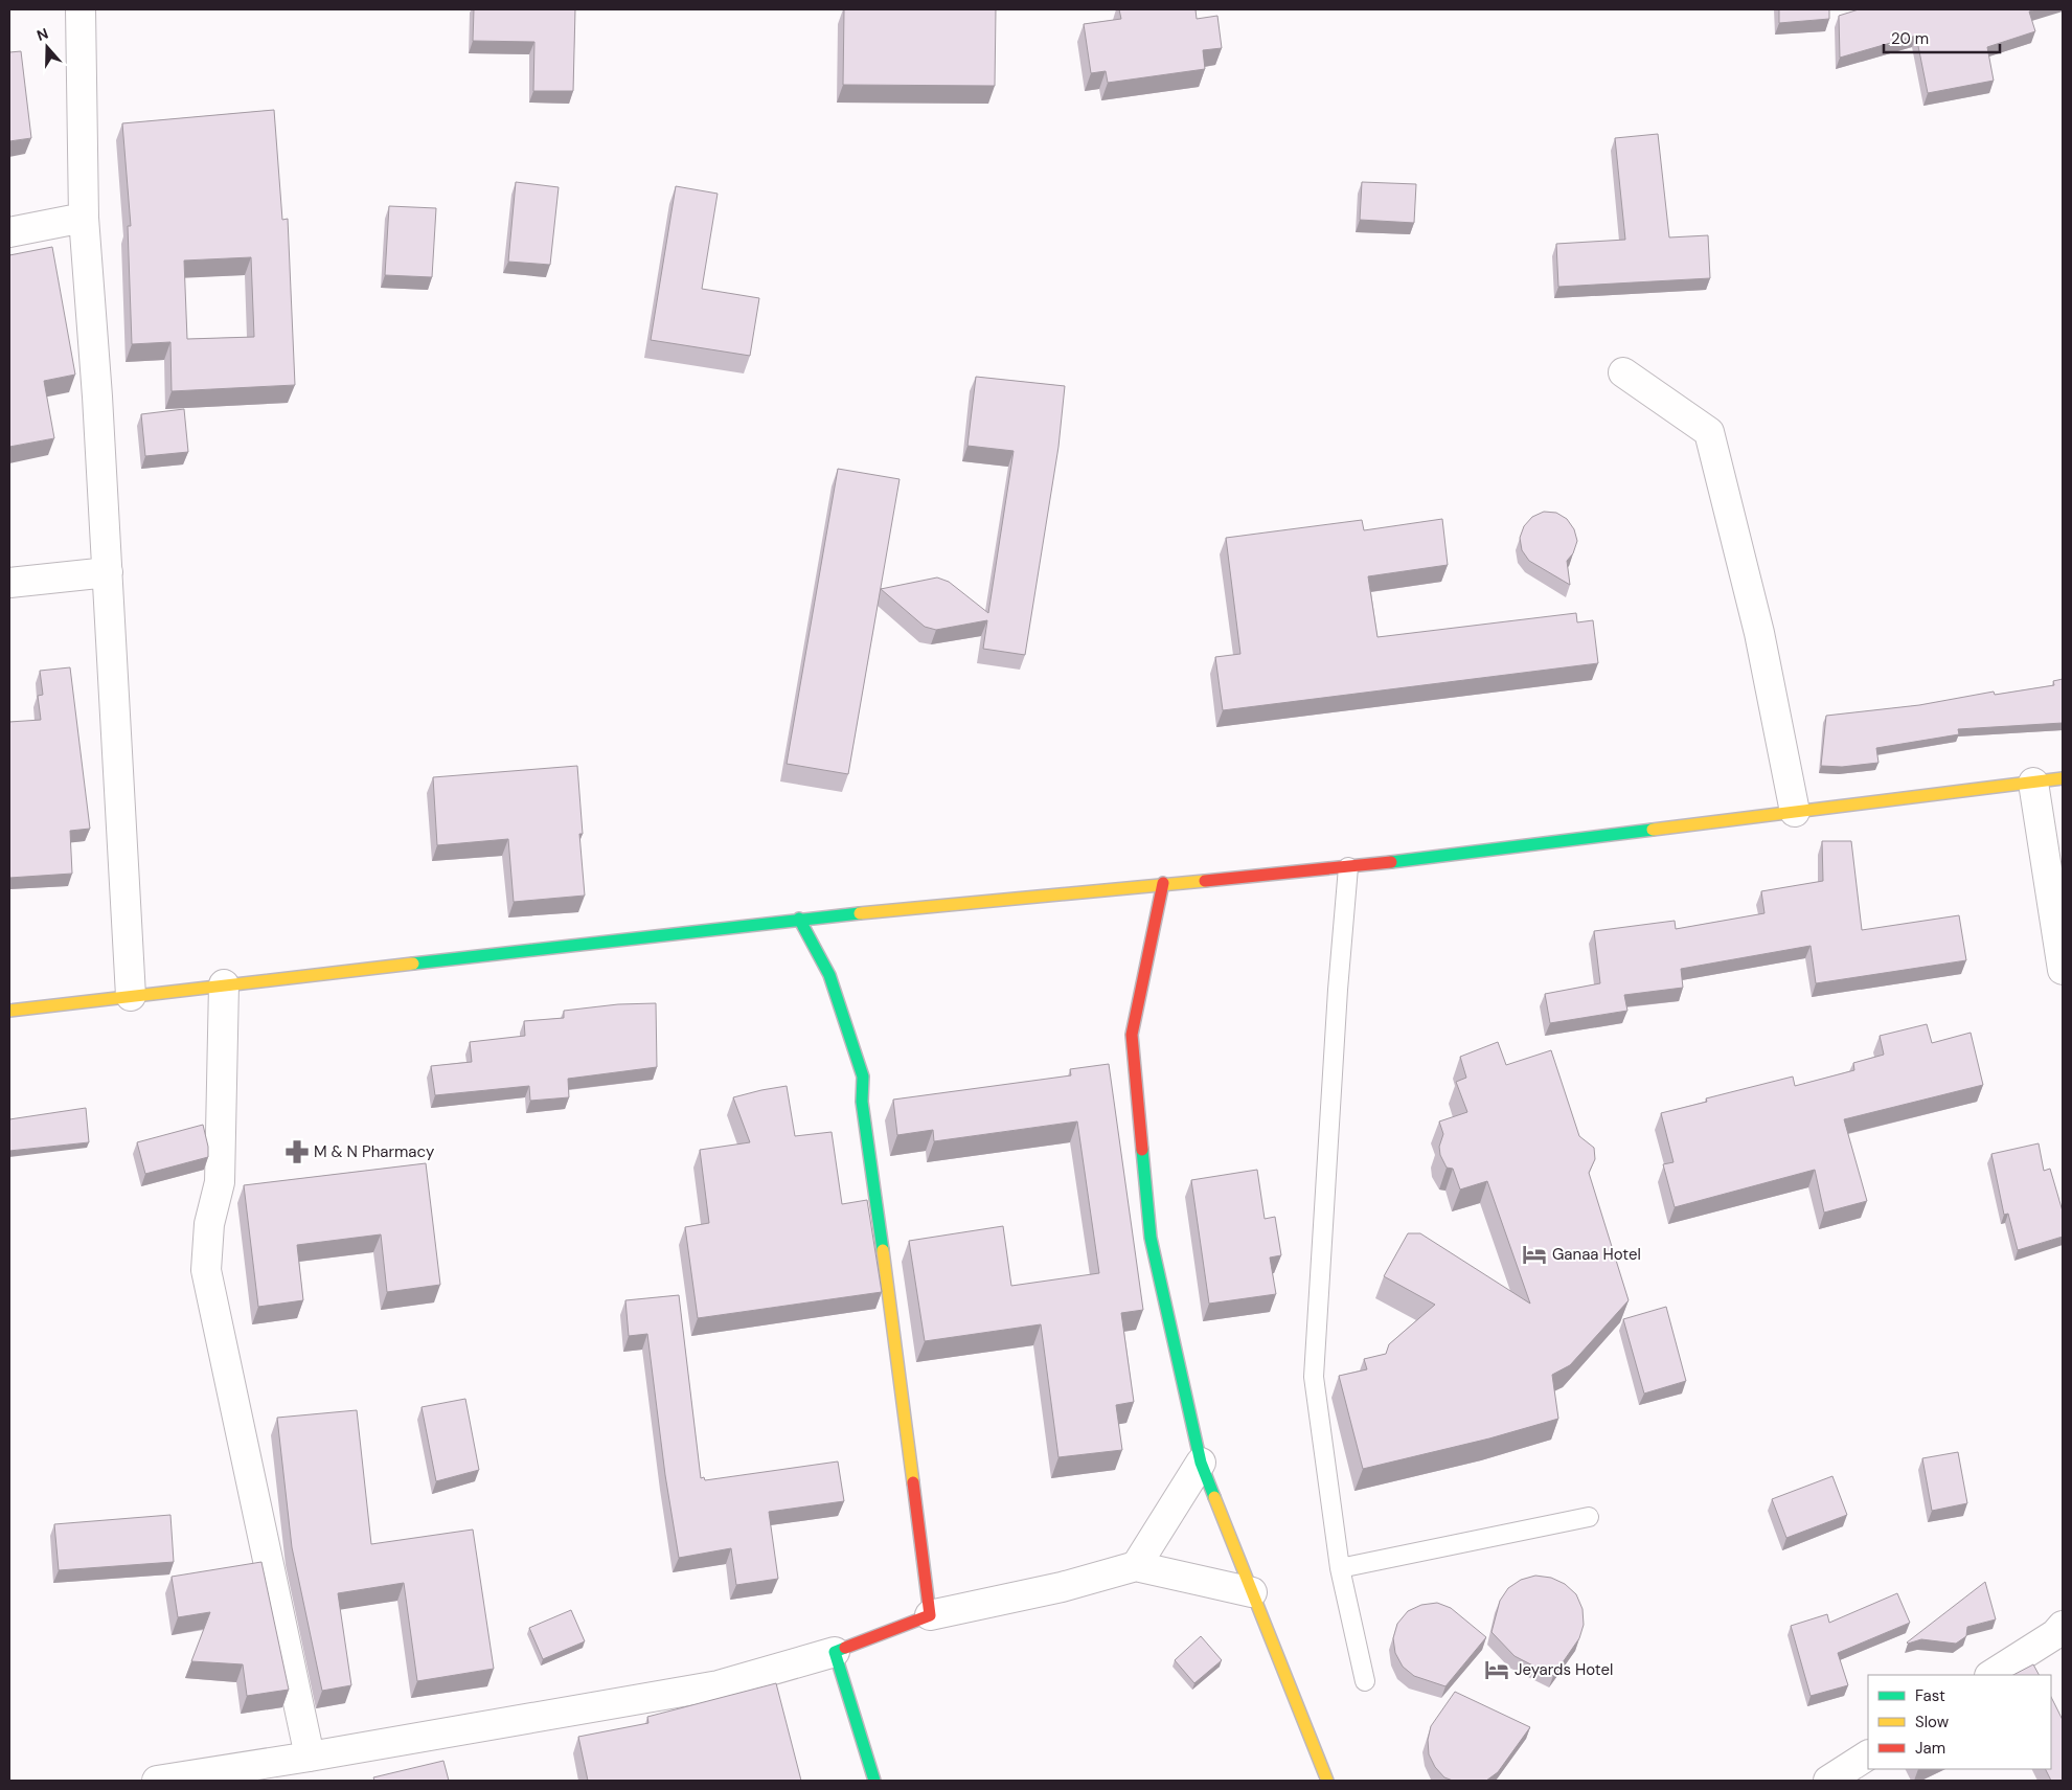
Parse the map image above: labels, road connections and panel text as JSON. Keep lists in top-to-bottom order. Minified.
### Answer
{"places":{"pharmacy":["M & N Pharmacy"],"hotel":["Ganaa Hotel","Jeyards Hotel"]},"legend":["Fast","Slow","Jam"],"scale_bar":"20 m","north":"top"}
